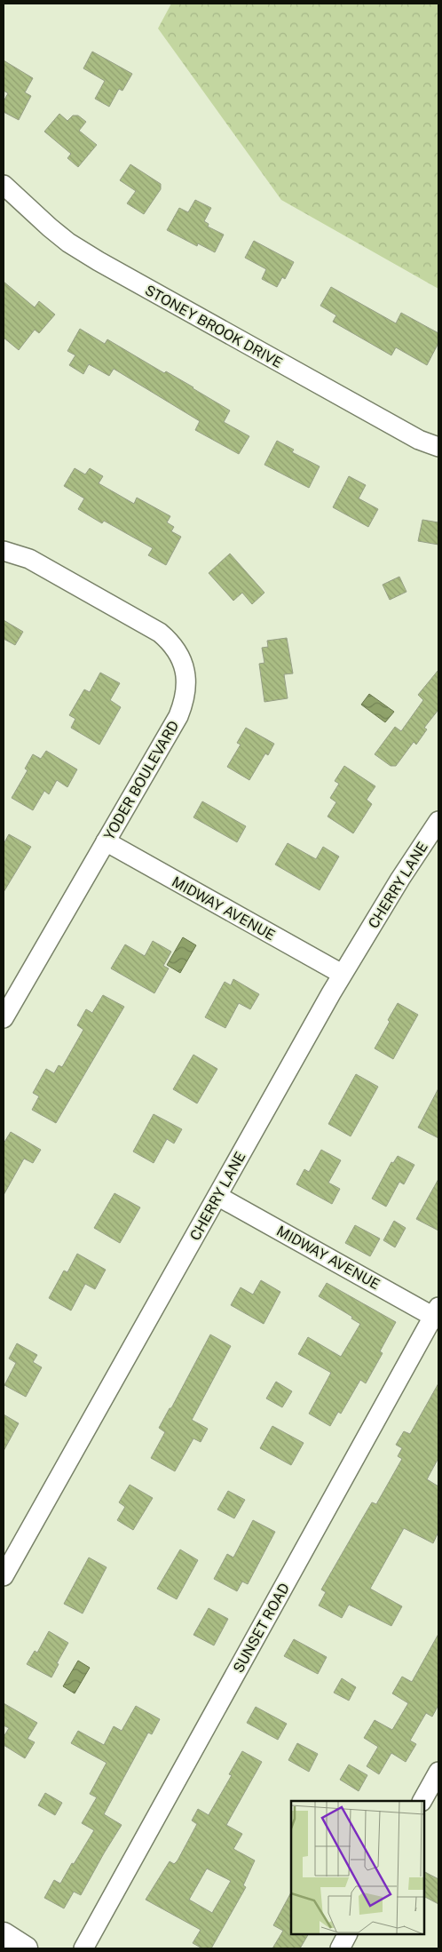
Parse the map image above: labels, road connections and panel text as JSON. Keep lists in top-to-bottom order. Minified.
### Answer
{"streets":{"street":["STONEY BROOK DRIVE","YODER BOULEVARD","CHERRY LANE","MIDWAY AVENUE","SUNSET ROAD"]},"crossings":[["YODER BOULEVARD","MIDWAY AVENUE"],["CHERRY LANE","MIDWAY AVENUE"],["MIDWAY AVENUE","SUNSET ROAD"]]}
